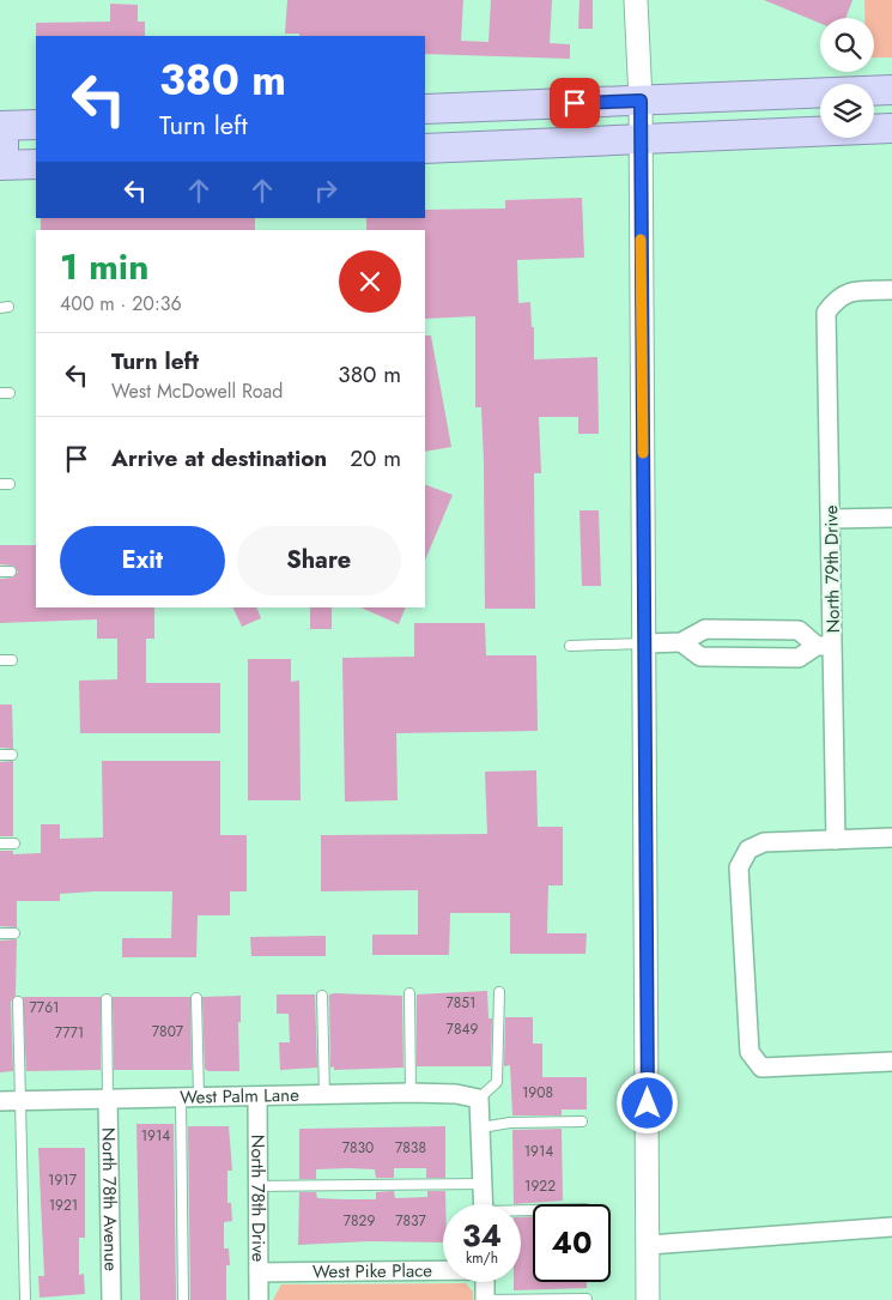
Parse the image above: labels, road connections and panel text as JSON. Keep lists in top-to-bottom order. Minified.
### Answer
{"streets":{"street":["North 79th Drive","West Palm Lane","North 78th Drive","North 78th Avenue","West Pike Place"]},"crossings":[["West Palm Lane","North 78th Drive"],["West Palm Lane","North 78th Avenue"],["North 78th Drive","West Pike Place"]],"house_numbers":["7851","7761","7849","7807","7771","1908","1914","7830","7838","1914","1917","1922","1921","7829","7837"],"page":{"turn":["380 m","Turn left"],"heading":["1 min","400 m · 20:36"],"list":[{"name":"Turn left","note":"West McDowell Road","value":"380 m"},{"name":"Arrive at destination","value":"20 m"}],"buttons":["Exit","Share"],"speed":"34 km/h","limit":"40"}}
